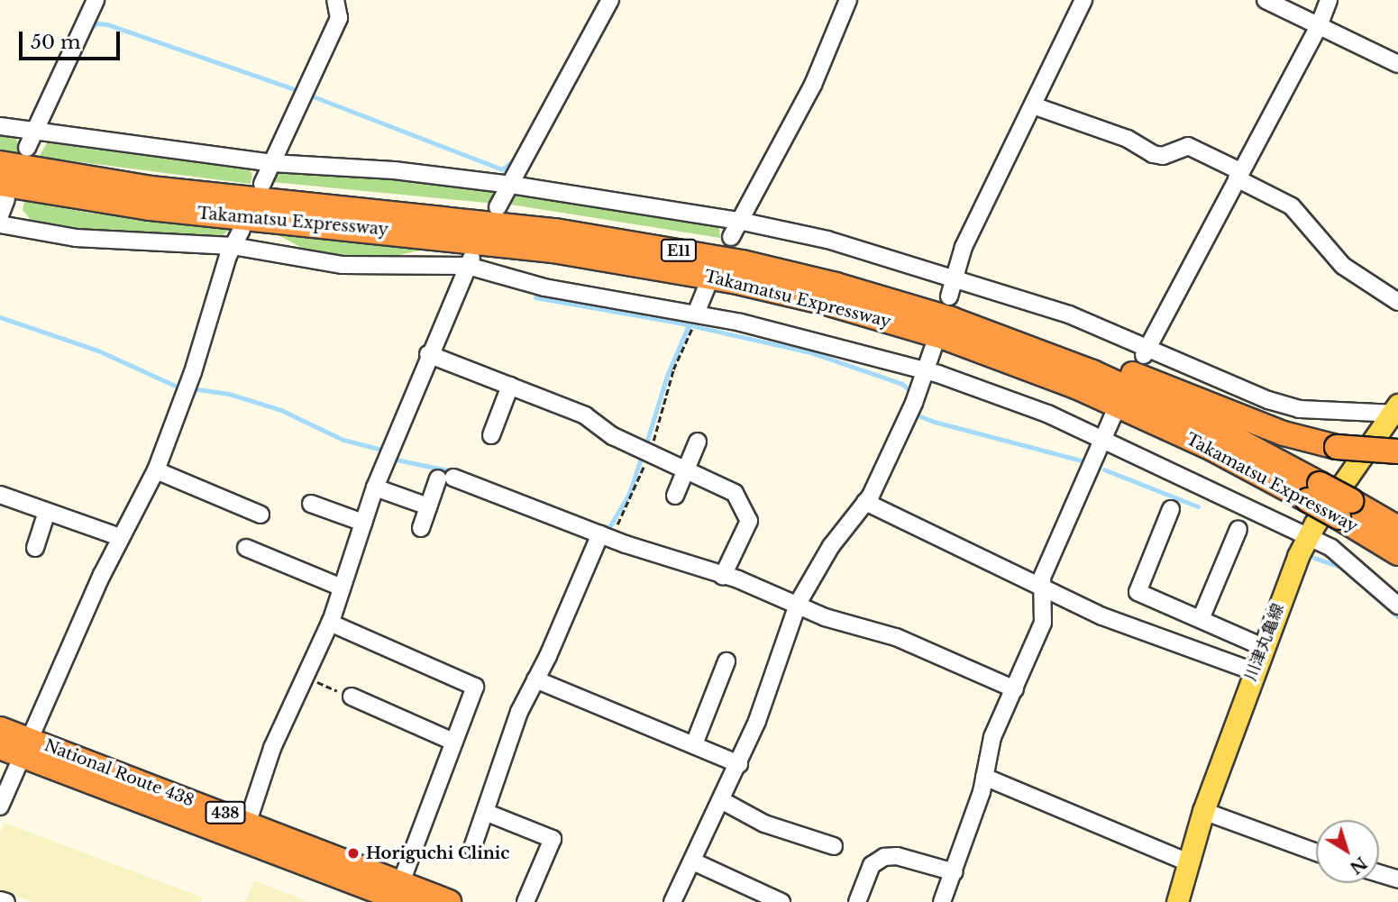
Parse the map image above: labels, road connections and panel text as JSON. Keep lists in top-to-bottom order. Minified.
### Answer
{"streets":{"highway":["Takamatsu Expressway","E11","National Route 438","438"],"main road":["川津丸亀線"]},"places":["Horiguchi Clinic"],"scale_bar":"50 m","north":"bottom right"}
